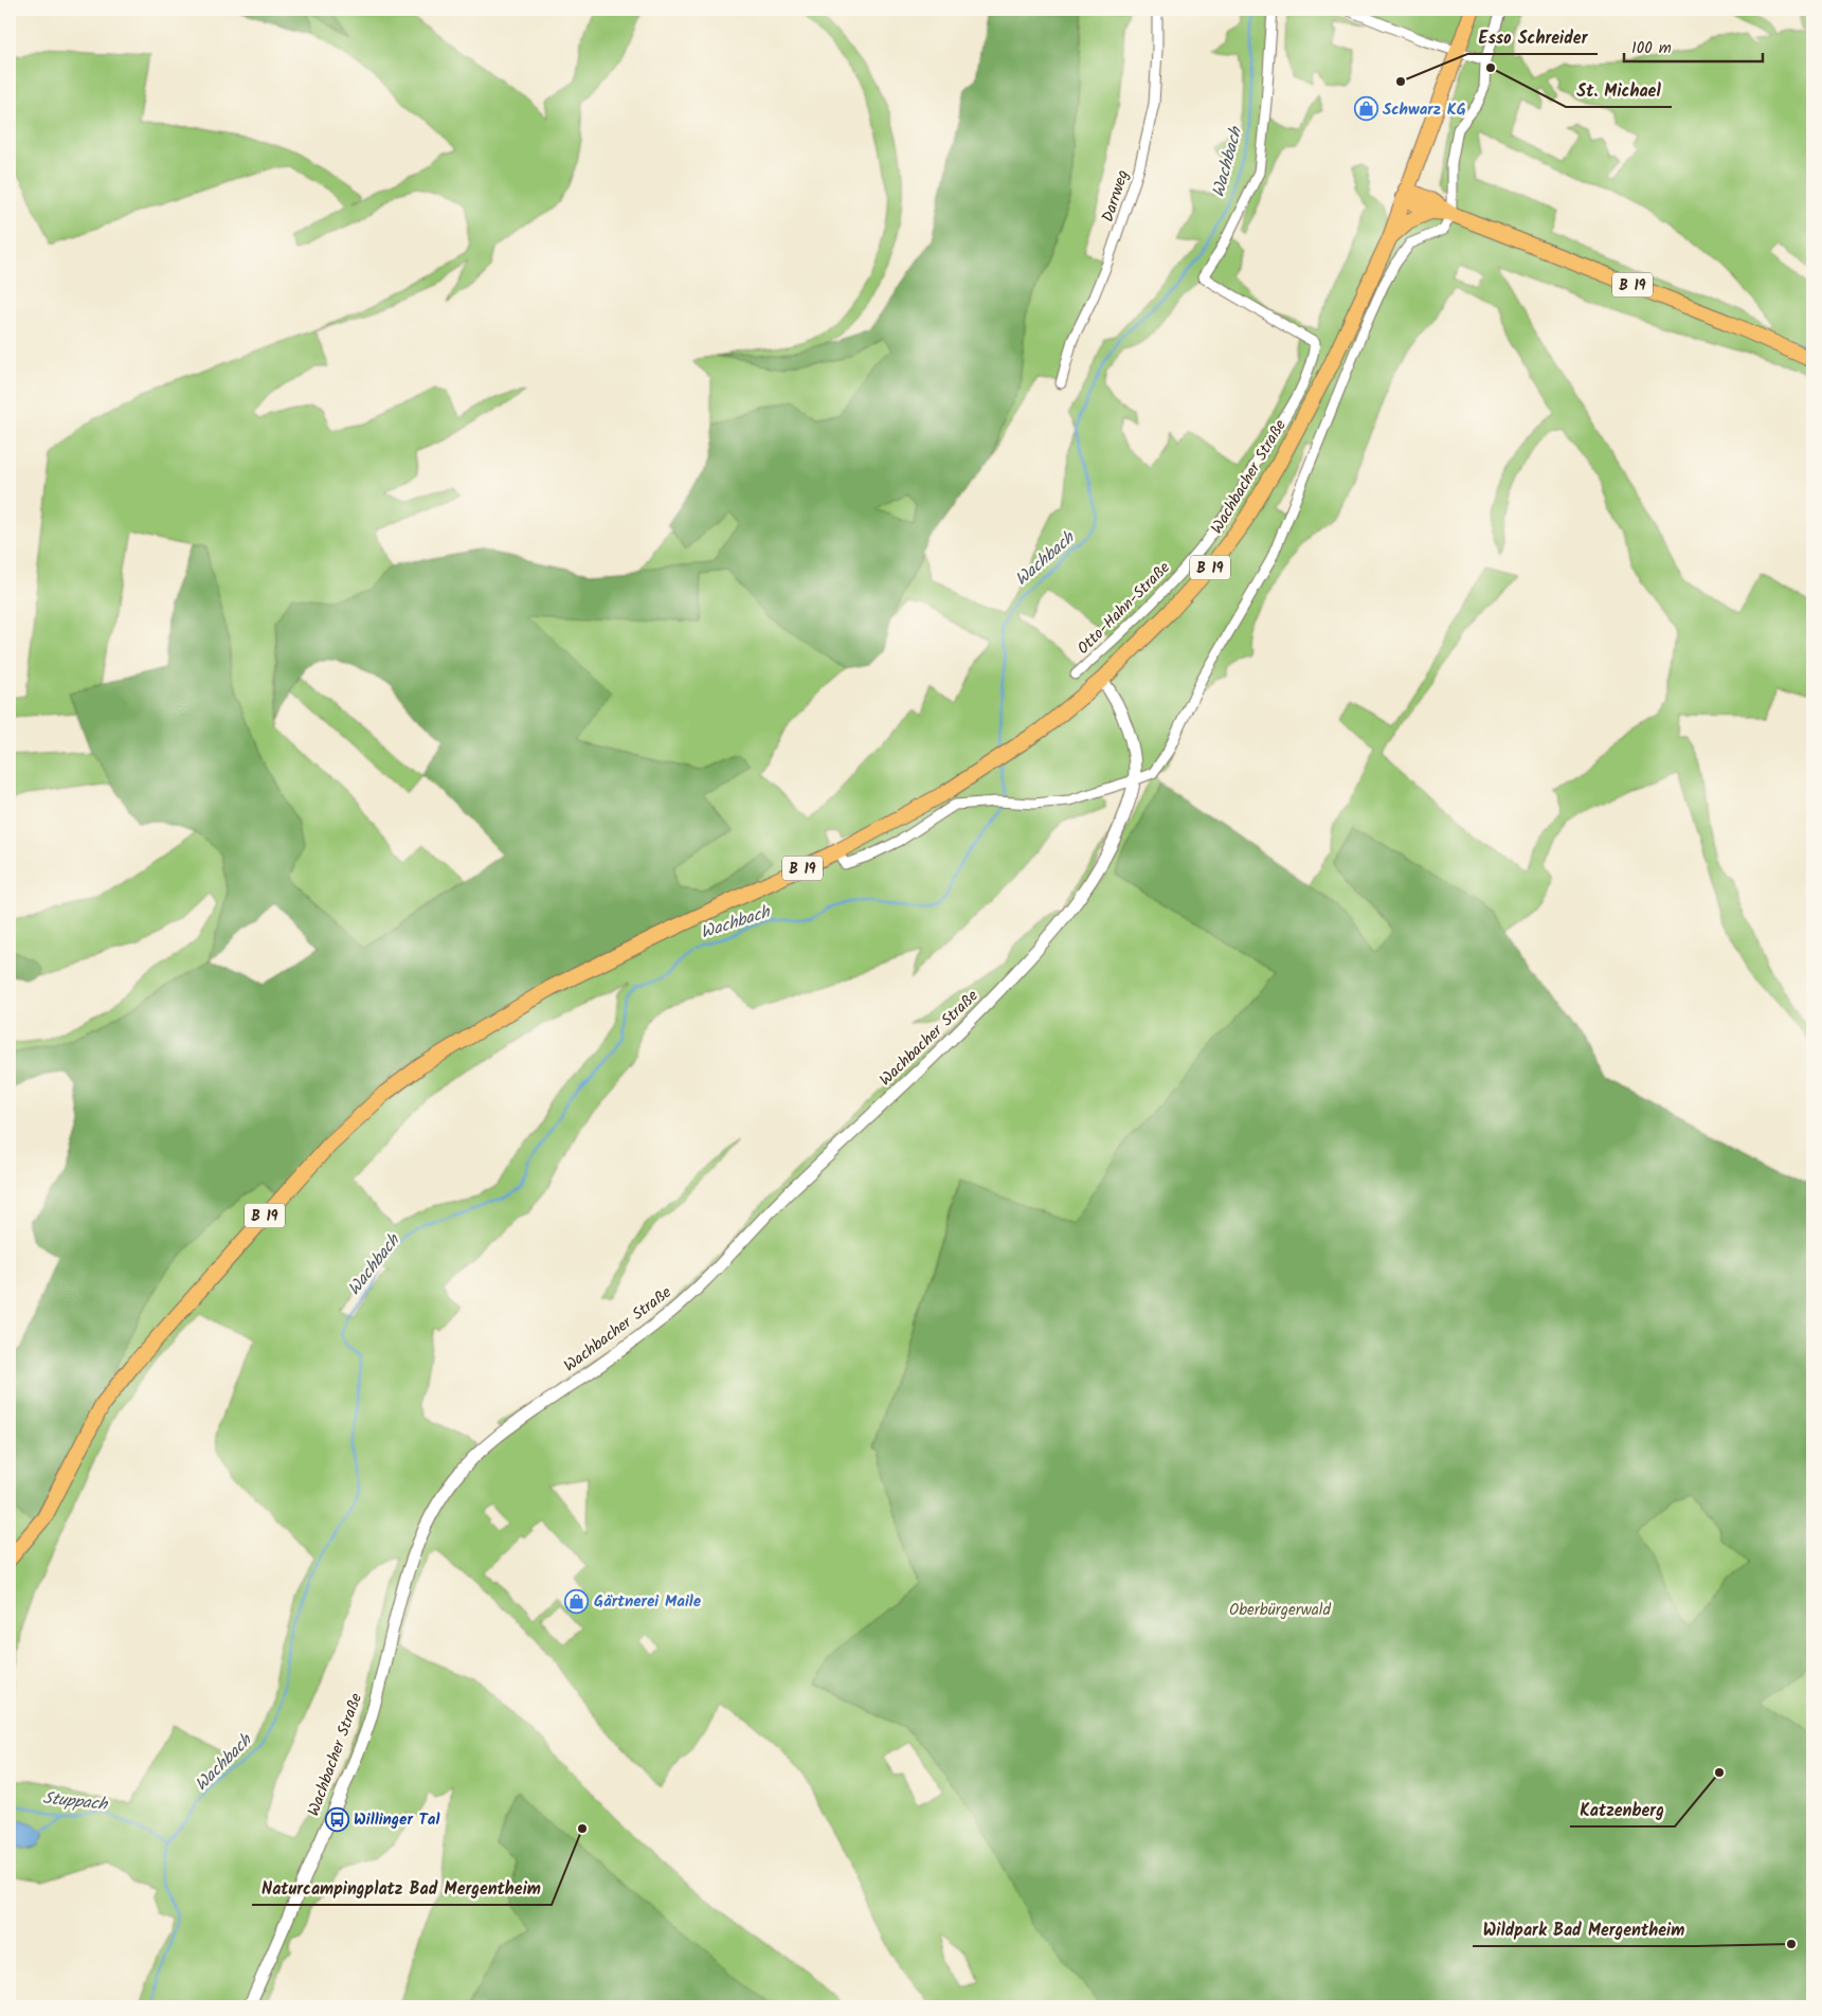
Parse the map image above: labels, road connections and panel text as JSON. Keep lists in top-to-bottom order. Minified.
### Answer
{"streets":{"main road":["B 19","Wachbacher Straße"],"street":["Darrweg","Otto-Hahn-Straße"]},"crossings":[["B 19","Wachbacher Straße"]],"water":["Wachbach","Stuppach"],"parks":["Oberbürgerwald"],"places":{"other":["St. Michael","Esso Schreider","Katzenberg","Naturcampingplatz Bad Mergentheim","Wildpark Bad Mergentheim"],"shop":["Schwarz KG","Gärtnerei Maile"],"bus stop":["Willinger Tal"]},"scale_bar":"100 m"}
